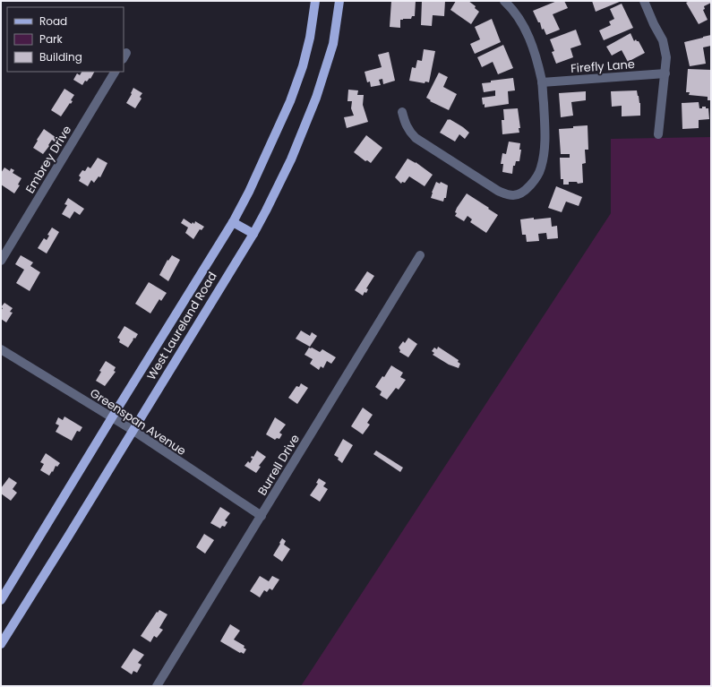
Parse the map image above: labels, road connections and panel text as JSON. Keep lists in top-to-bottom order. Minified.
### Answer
{"streets":{"main road":["West Laureland Road"],"street":["Firefly Lane","Embrey Drive","Greenspan Avenue","Burrell Drive"]},"crossings":[["West Laureland Road","Greenspan Avenue"],["Greenspan Avenue","Burrell Drive"]],"legend":["Road","Park","Building"]}
